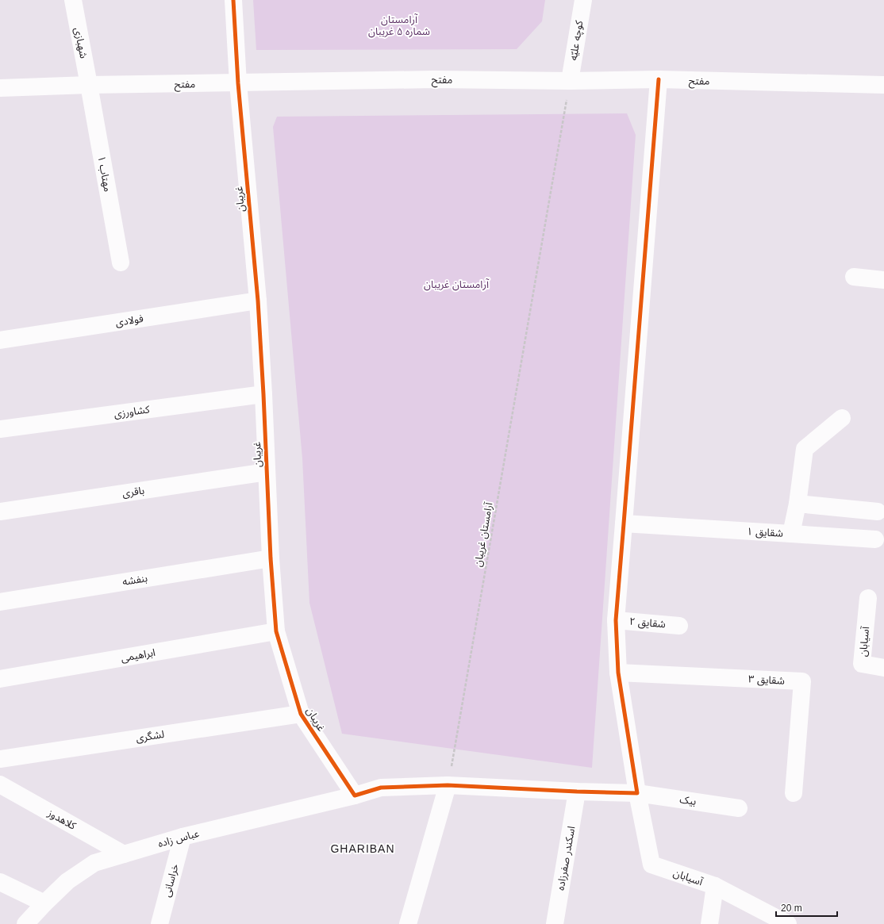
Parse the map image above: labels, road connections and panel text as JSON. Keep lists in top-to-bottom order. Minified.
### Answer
{"streets":{"street":["کوچه علیّه","شهبازی","مفتح","مهتاب ۱","غریبان","فولادی","کشاورزی","باقری","شقایق ۱","بنفشه","شقایق ۲","آسیابان","ابراهیمی","شقایق ۳","لشگری","بیک","کلاهدوز","عباس زاده","اسکندر صفرزاده","خراسانی"],"path":["آرامستان غریبان"]},"crossings":[["کوچه علیّه","مفتح"],["کوچه علیّه","آرامستان غریبان"],["شهبازی","مفتح"],["شهبازی","مهتاب ۱"],["مفتح","مهتاب ۱"],["مفتح","غریبان"],["مفتح","آرامستان غریبان"],["غریبان","فولادی"],["غریبان","کشاورزی"],["غریبان","باقری"],["غریبان","بنفشه"],["غریبان","ابراهیمی"],["غریبان","لشگری"],["غریبان","عباس زاده"],["آرامستان غریبان","بیک"],["آسیابان","بیک"],["بیک","اسکندر صفرزاده"],["کلاهدوز","عباس زاده"],["عباس زاده","خراسانی"]],"districts":["GHARIBAN"],"parks":["آرامستان شماره ۵ غریبان","آرامستان غریبان"],"scale_bar":"20 m"}
